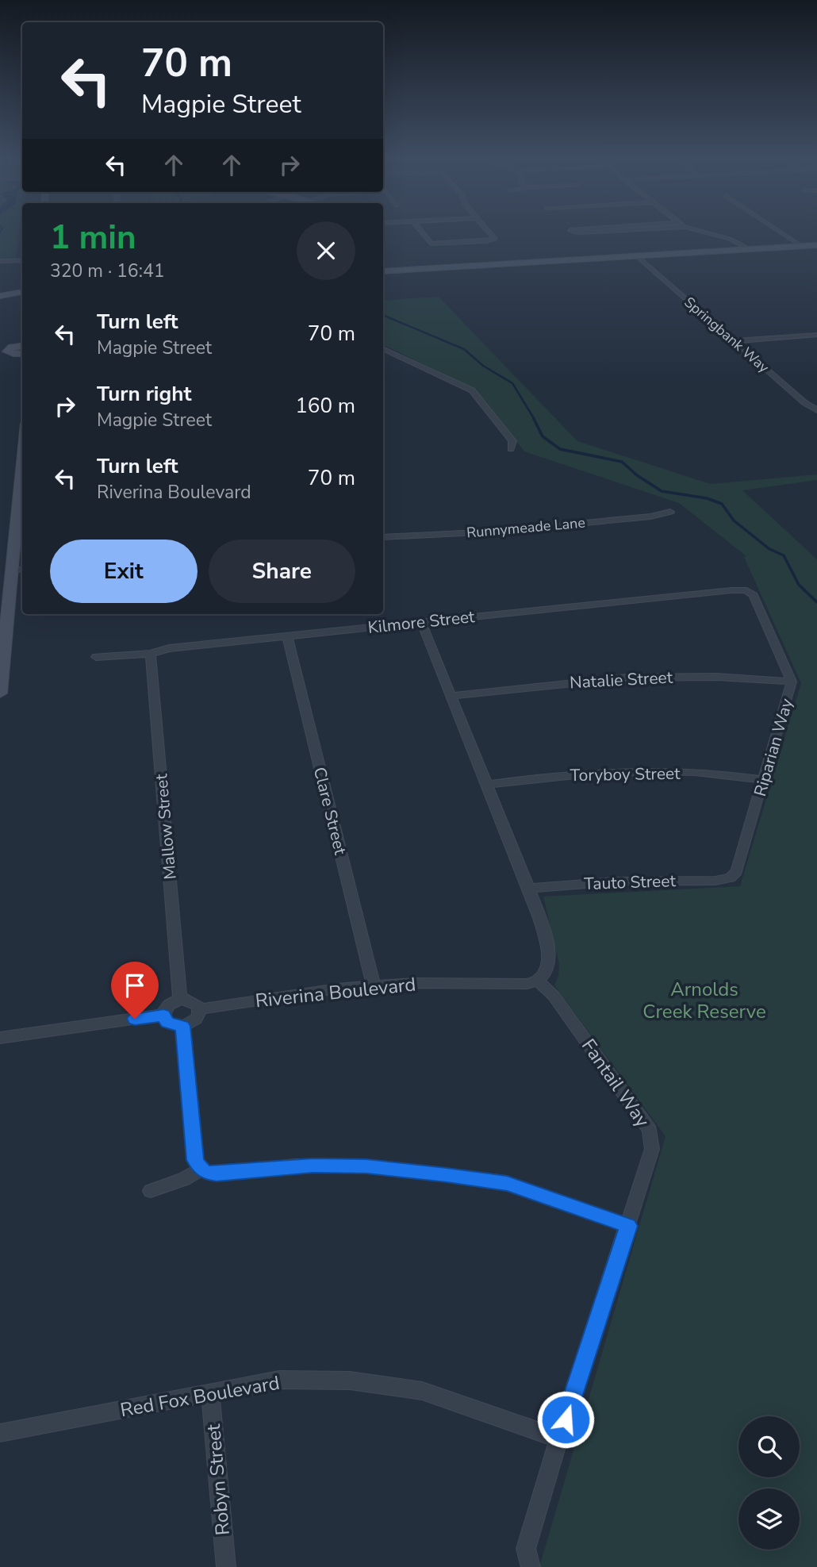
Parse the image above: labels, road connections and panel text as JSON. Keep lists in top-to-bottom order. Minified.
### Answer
{"streets":{"street":["Springbank Way","Runnymeade Lane","Kilmore Street","Natalie Street","Riparian Way","Toryboy Street","Clare Street","Mallow Street","Tauto Street","Riverina Boulevard","Fantail Way","Red Fox Boulevard","Robyn Street"]},"crossings":[["Kilmore Street","Riparian Way"],["Kilmore Street","Clare Street"],["Kilmore Street","Mallow Street"],["Natalie Street","Riparian Way"],["Riparian Way","Toryboy Street"],["Riparian Way","Tauto Street"],["Clare Street","Riverina Boulevard"],["Mallow Street","Riverina Boulevard"],["Riverina Boulevard","Fantail Way"],["Fantail Way","Red Fox Boulevard"],["Red Fox Boulevard","Robyn Street"]],"parks":["Arnolds Creek Reserve"],"page":{"turn":["70 m","Magpie Street"],"heading":["1 min","320 m · 16:41"],"list":[{"name":"Turn left","note":"Magpie Street","value":"70 m"},{"name":"Turn right","note":"Magpie Street","value":"160 m"},{"name":"Turn left","note":"Riverina Boulevard","value":"70 m"}],"buttons":["Exit","Share"]}}
